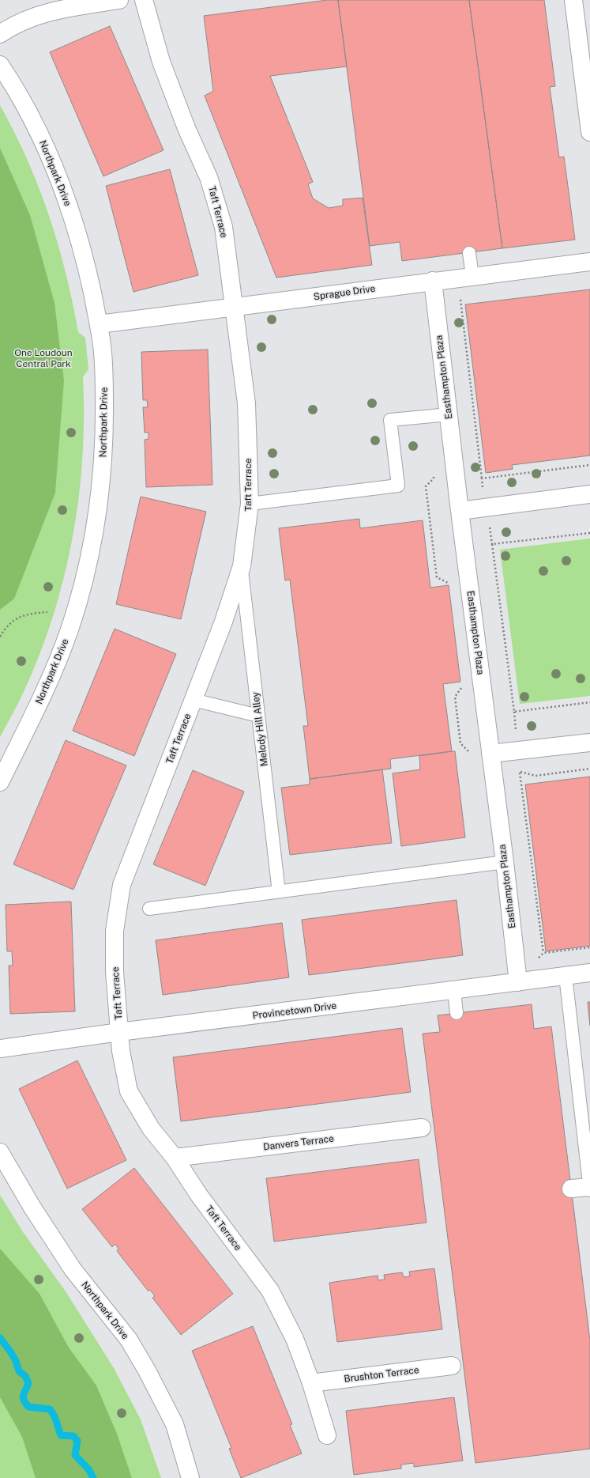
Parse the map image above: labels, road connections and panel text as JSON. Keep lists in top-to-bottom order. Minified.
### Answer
{"streets":{"street":["Northpark Drive","Taft Terrace","Sprague Drive","Easthampton Plaza","Provincetown Drive","Danvers Terrace","Brushton Terrace"],"lane":["Melody Hill Alley"]},"crossings":[["Northpark Drive","Sprague Drive"],["Taft Terrace","Sprague Drive"],["Taft Terrace","Melody Hill Alley"],["Taft Terrace","Provincetown Drive"],["Taft Terrace","Danvers Terrace"],["Taft Terrace","Brushton Terrace"],["Sprague Drive","Easthampton Plaza"],["Easthampton Plaza","Provincetown Drive"]],"parks":["One Loudoun Central Park"]}
